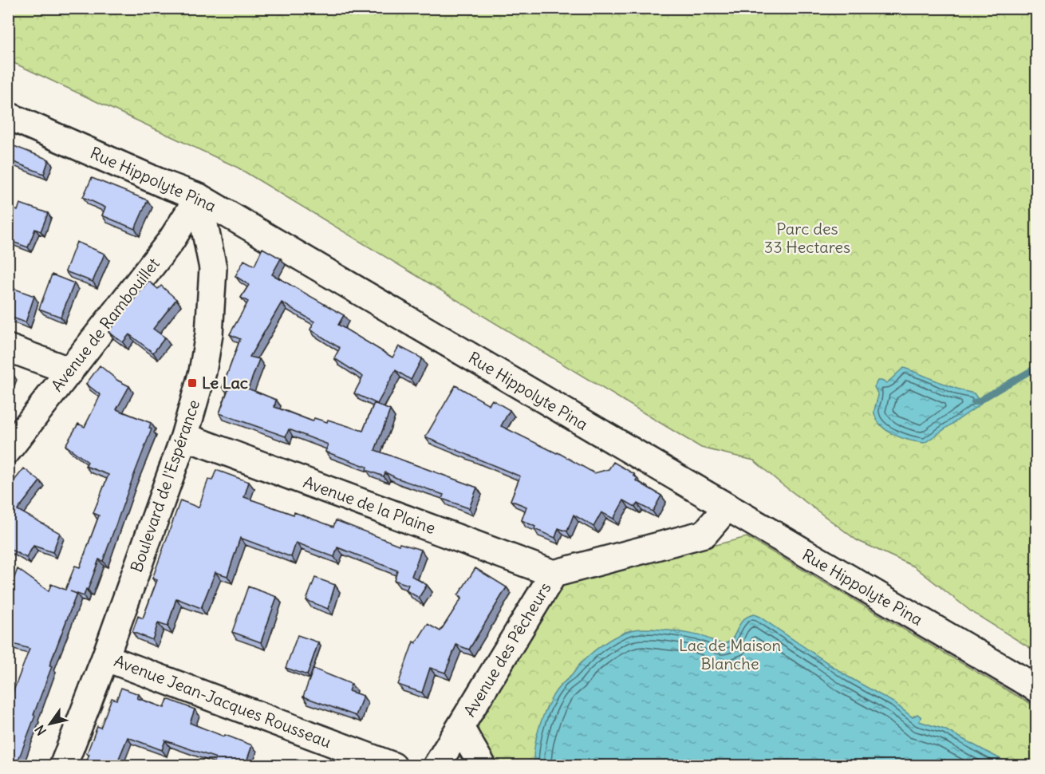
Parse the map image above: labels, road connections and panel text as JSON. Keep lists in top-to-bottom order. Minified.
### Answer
{"streets":{"street":["Rue Hippolyte Pina","Avenue de Rambouillet","Boulevard de l'Espérance","Avenue de la Plaine","Avenue des Pêcheurs","Avenue Jean-Jacques Rousseau"]},"crossings":[["Rue Hippolyte Pina","Avenue de Rambouillet"],["Rue Hippolyte Pina","Boulevard de l'Espérance"],["Rue Hippolyte Pina","Avenue des Pêcheurs"],["Avenue de Rambouillet","Boulevard de l'Espérance"],["Boulevard de l'Espérance","Avenue de la Plaine"],["Boulevard de l'Espérance","Avenue Jean-Jacques Rousseau"],["Avenue de la Plaine","Avenue des Pêcheurs"]],"parks":["Parc des 33 Hectares","Lac de Maison Blanche"],"places":{"transit":["Le Lac"]},"north":"bottom left"}
